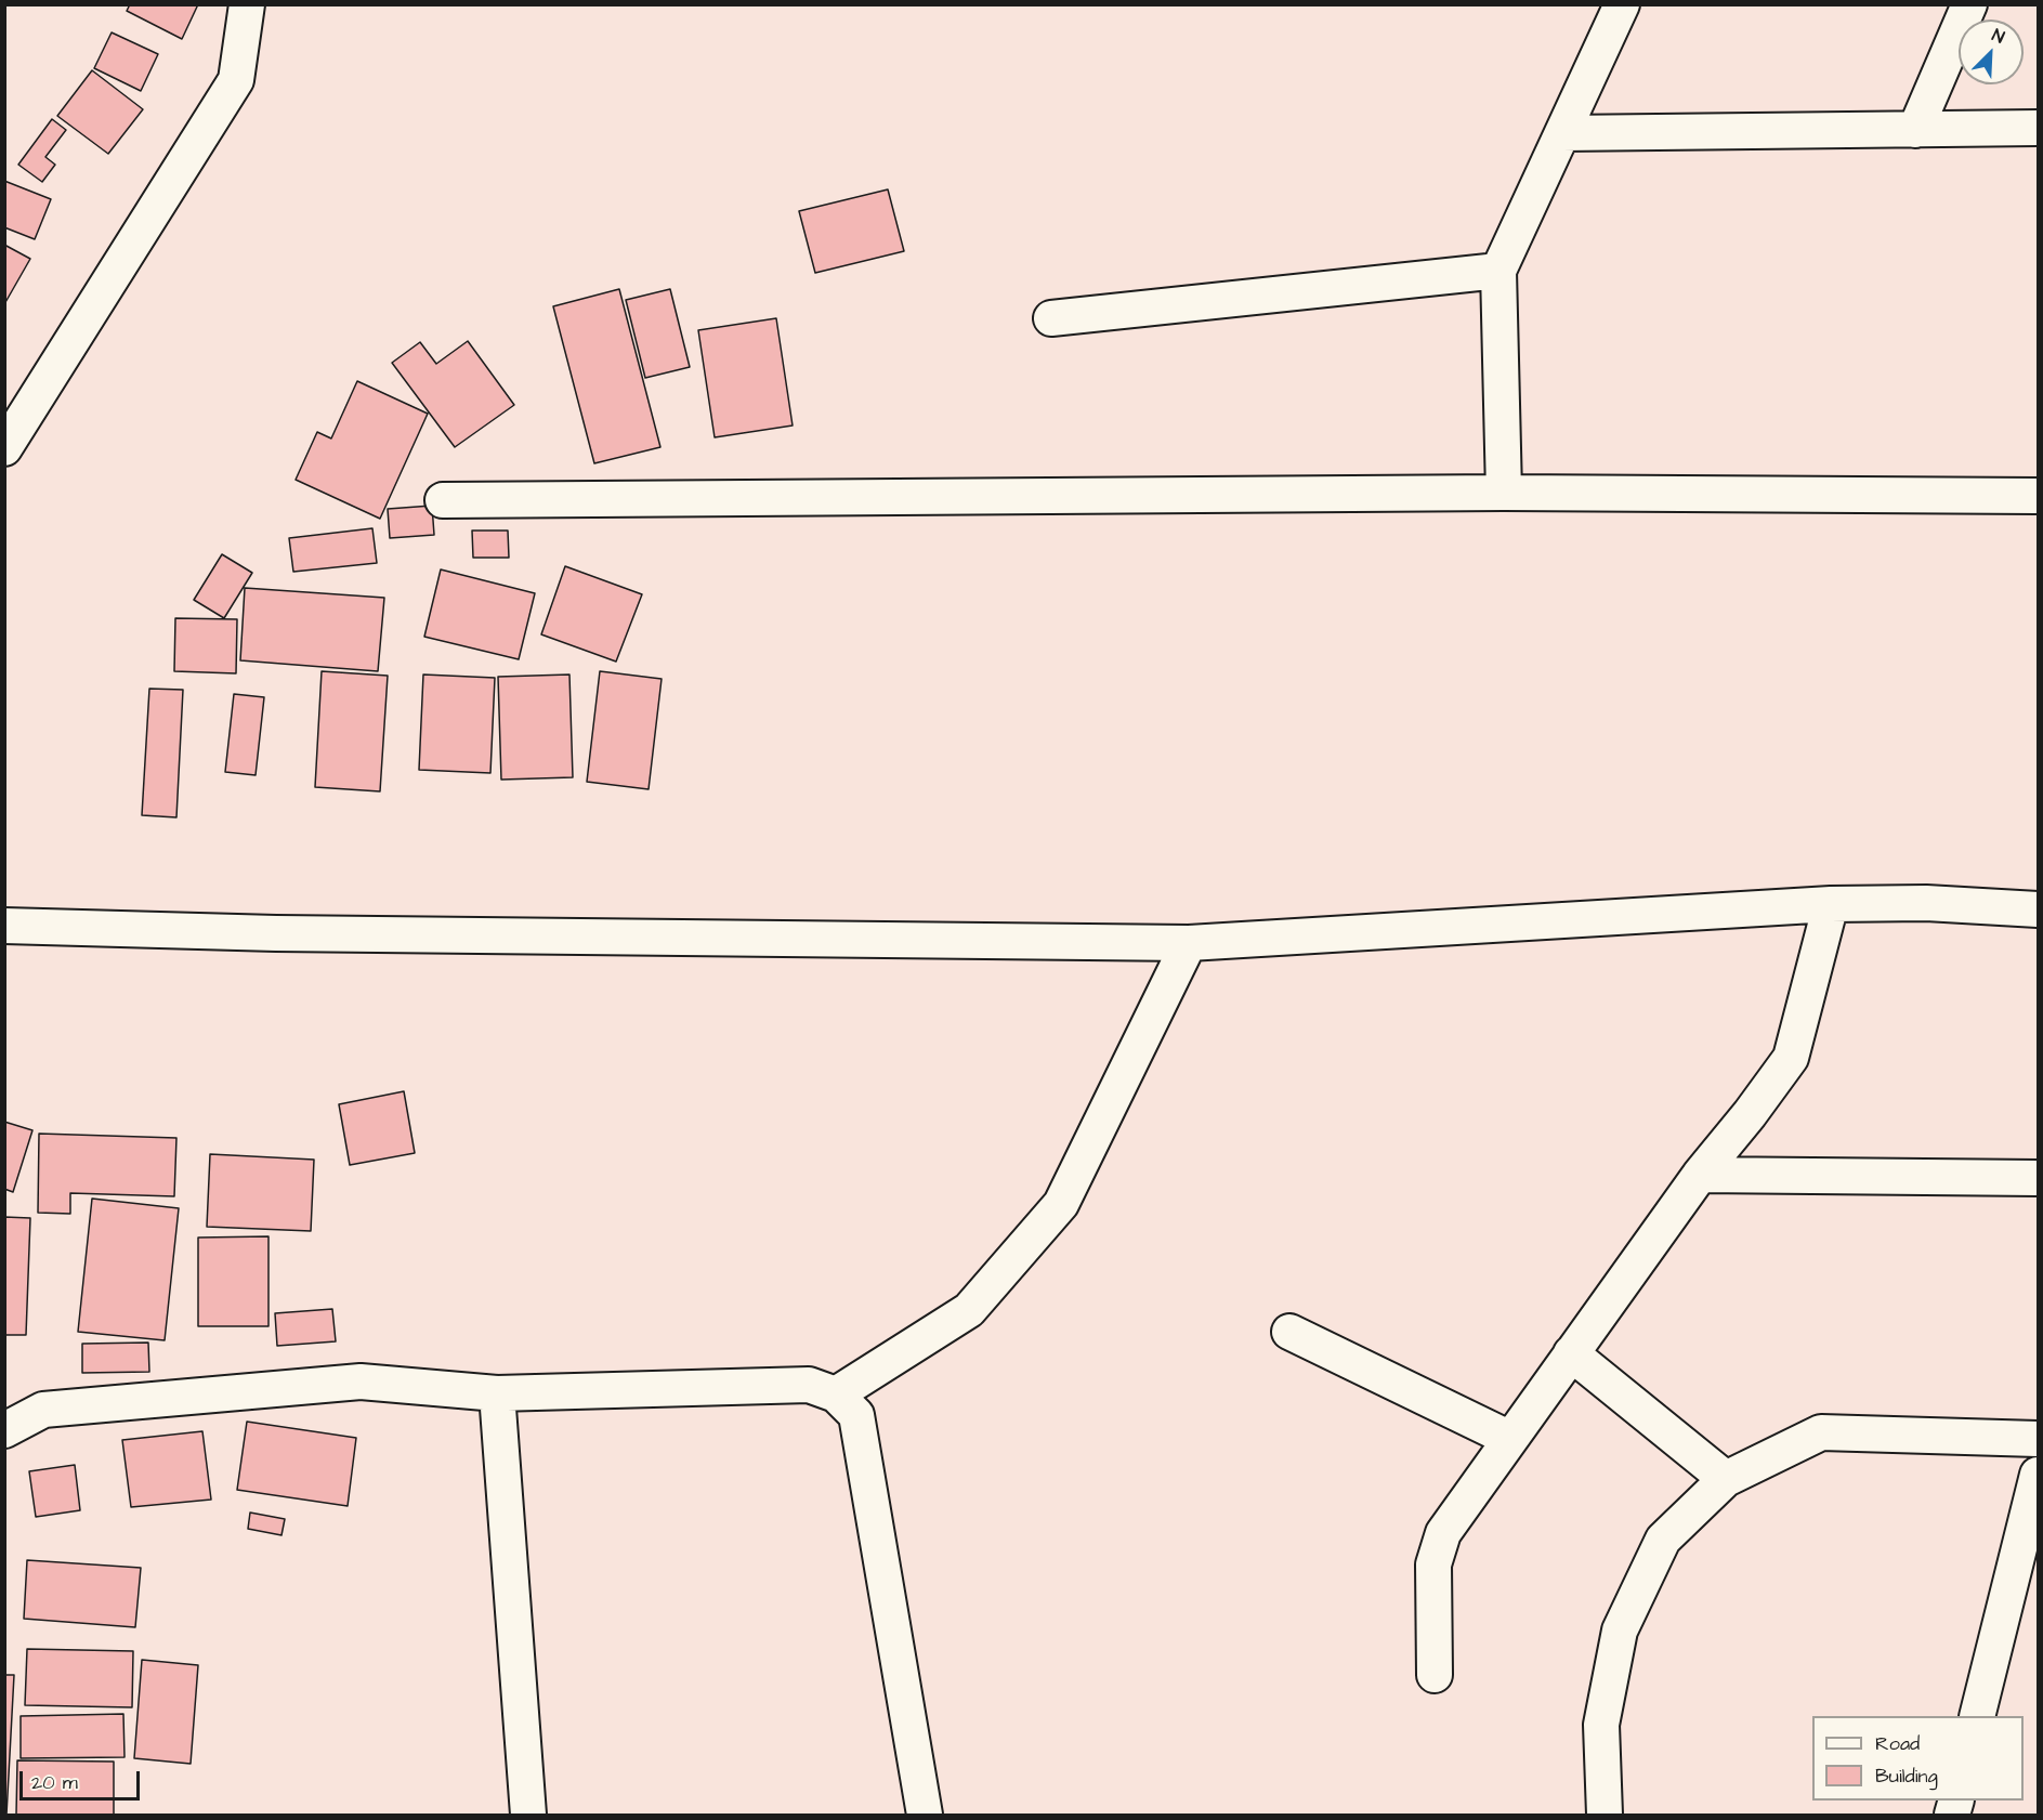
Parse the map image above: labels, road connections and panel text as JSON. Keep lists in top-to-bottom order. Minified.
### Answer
{"legend":["Road","Building"],"scale_bar":"20 m","north":"top right"}
